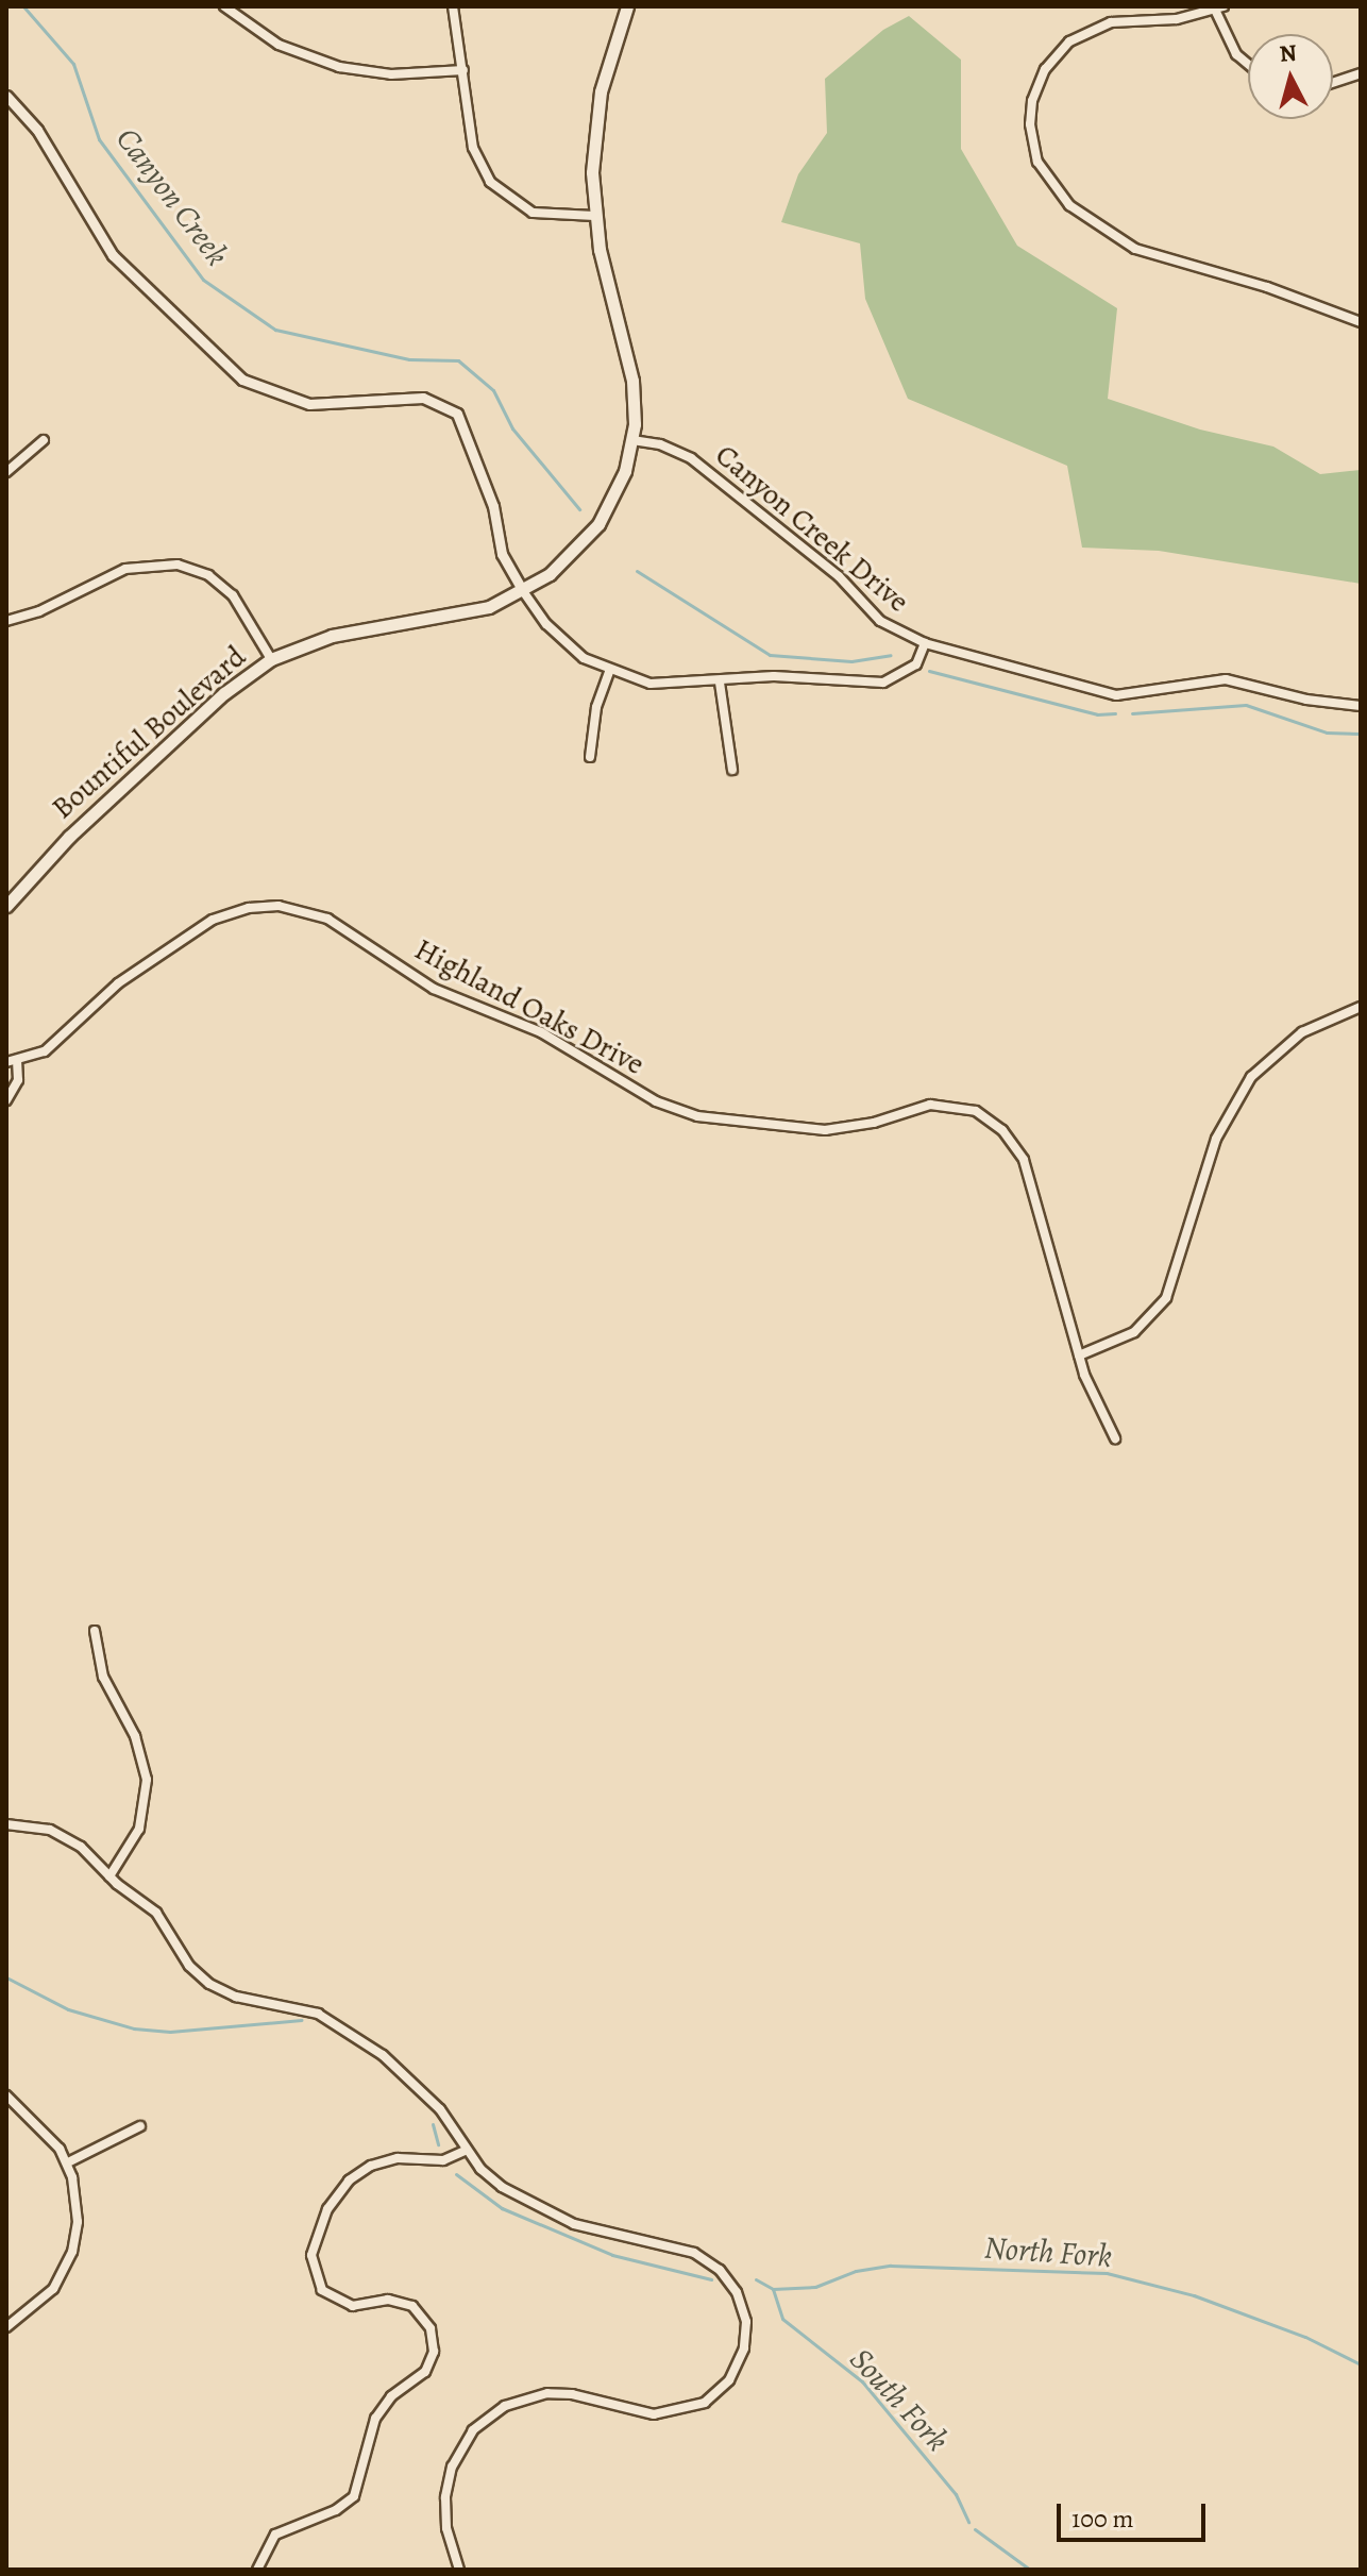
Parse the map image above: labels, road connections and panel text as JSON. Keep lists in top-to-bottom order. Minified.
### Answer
{"streets":{"main road":["Bountiful Boulevard"],"street":["Canyon Creek Drive","Highland Oaks Drive"]},"crossings":[["Canyon Creek Drive","Bountiful Boulevard"]],"water":["Canyon Creek","North Fork","South Fork"],"scale_bar":"100 m","north":"top"}
